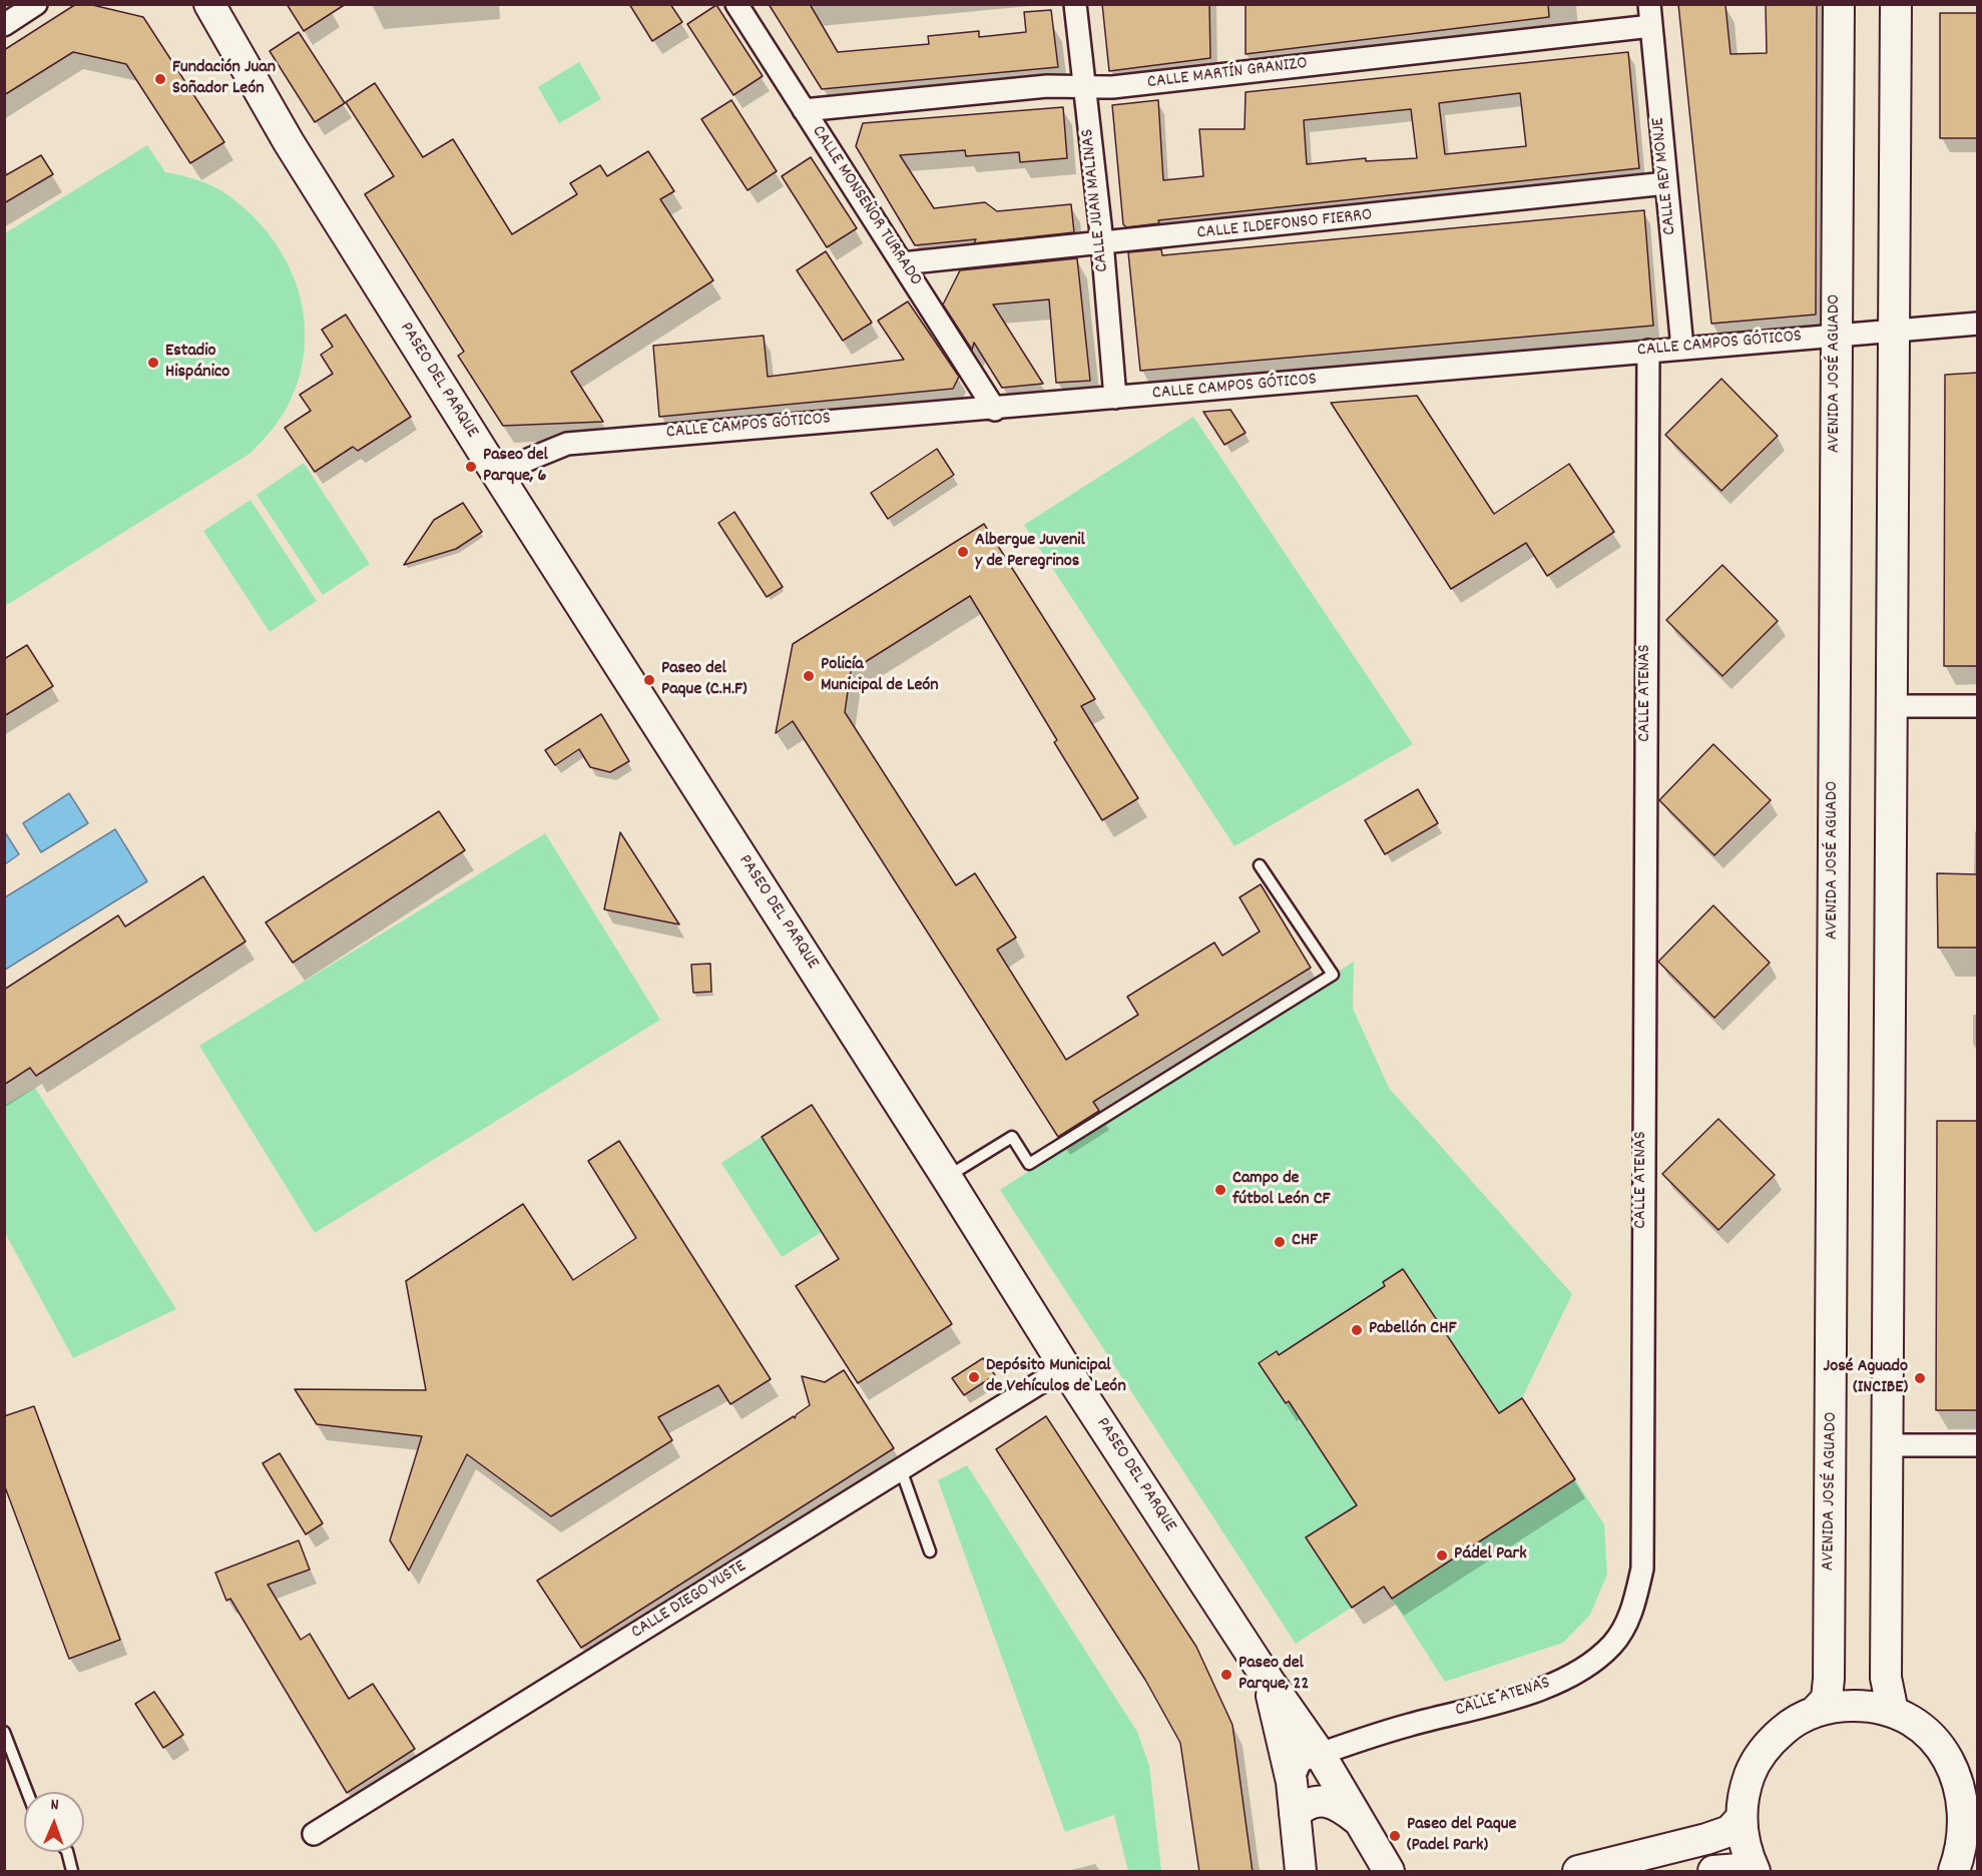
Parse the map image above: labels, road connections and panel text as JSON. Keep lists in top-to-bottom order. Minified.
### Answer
{"streets":{"main road":["AVENIDA JOSÉ AGUADO","PASEO DEL PARQUE"],"street":["CALLE MARTÍN GRANIZO","CALLE REY MONJE","CALLE JUAN MALINAS","CALLE MONSEÑOR TURRADO","CALLE ILDEFONSO FIERRO","CALLE CAMPOS GÓTICOS","CALLE ATENAS","CALLE DIEGO YUSTE"]},"crossings":[["CALLE MARTÍN GRANIZO","CALLE REY MONJE"],["CALLE MARTÍN GRANIZO","CALLE JUAN MALINAS"],["CALLE MARTÍN GRANIZO","CALLE MONSEÑOR TURRADO"],["CALLE REY MONJE","CALLE ILDEFONSO FIERRO"],["CALLE REY MONJE","CALLE CAMPOS GÓTICOS"],["CALLE JUAN MALINAS","CALLE ILDEFONSO FIERRO"],["CALLE JUAN MALINAS","CALLE CAMPOS GÓTICOS"],["CALLE MONSEÑOR TURRADO","CALLE ILDEFONSO FIERRO"],["CALLE MONSEÑOR TURRADO","CALLE CAMPOS GÓTICOS"],["CALLE CAMPOS GÓTICOS","AVENIDA JOSÉ AGUADO"],["CALLE CAMPOS GÓTICOS","PASEO DEL PARQUE"],["CALLE CAMPOS GÓTICOS","CALLE ATENAS"],["PASEO DEL PARQUE","CALLE ATENAS"],["PASEO DEL PARQUE","CALLE DIEGO YUSTE"]],"places":["Fundación Juan Soñador León","Estadio Hispánico","Paseo del Parque, 6","Albergue Juvenil y de Peregrinos","Policía Municipal de León","Paseo del Paque (C.H.F)","Campo de fútbol León CF","CHF","Pabellón CHF","Depósito Municipal de Vehículos de León","José Aguado (INCIBE)","Pádel Park","Paseo del Parque, 22","Paseo del Paque (Padel Park)"],"north":"top"}
